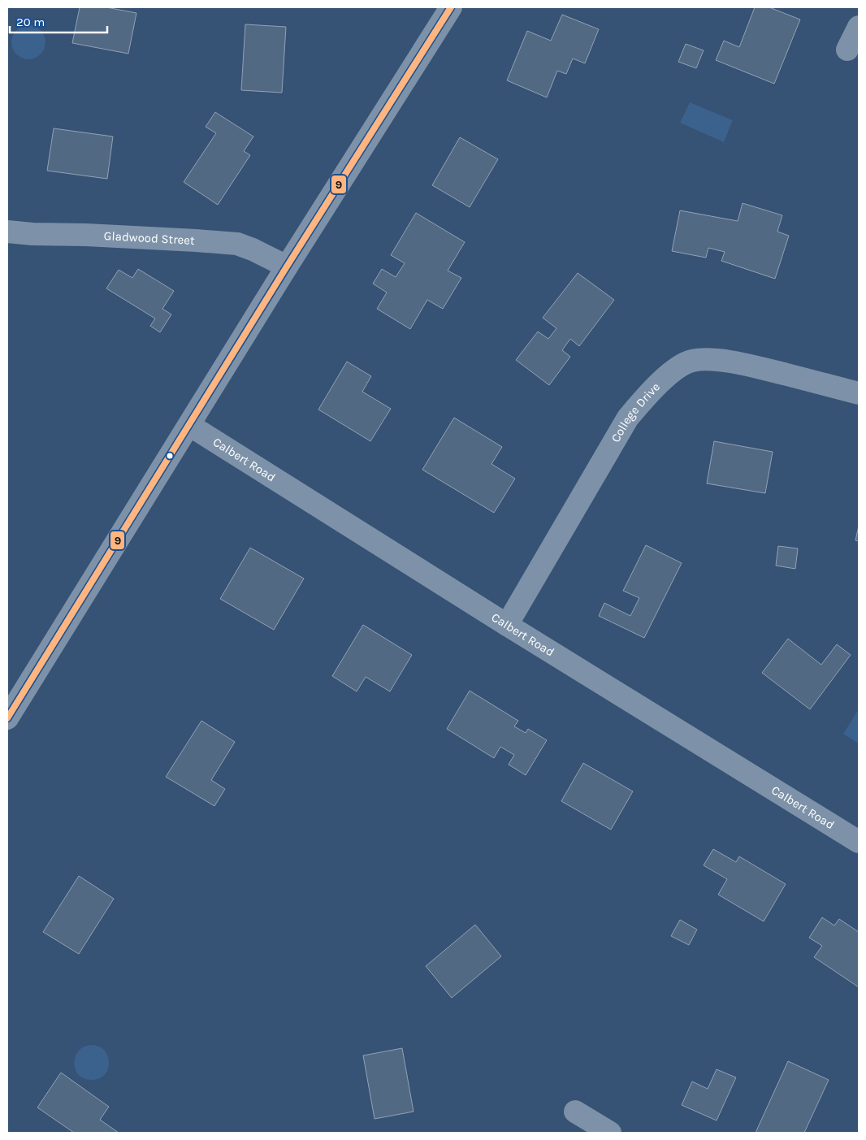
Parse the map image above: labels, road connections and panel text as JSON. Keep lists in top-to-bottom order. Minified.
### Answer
{"streets":{"street":["Gladwood Street","College Drive","Calbert Road"]},"crossings":[["College Drive","Calbert Road"]],"lines":["transit line 9"],"scale_bar":"20 m"}
